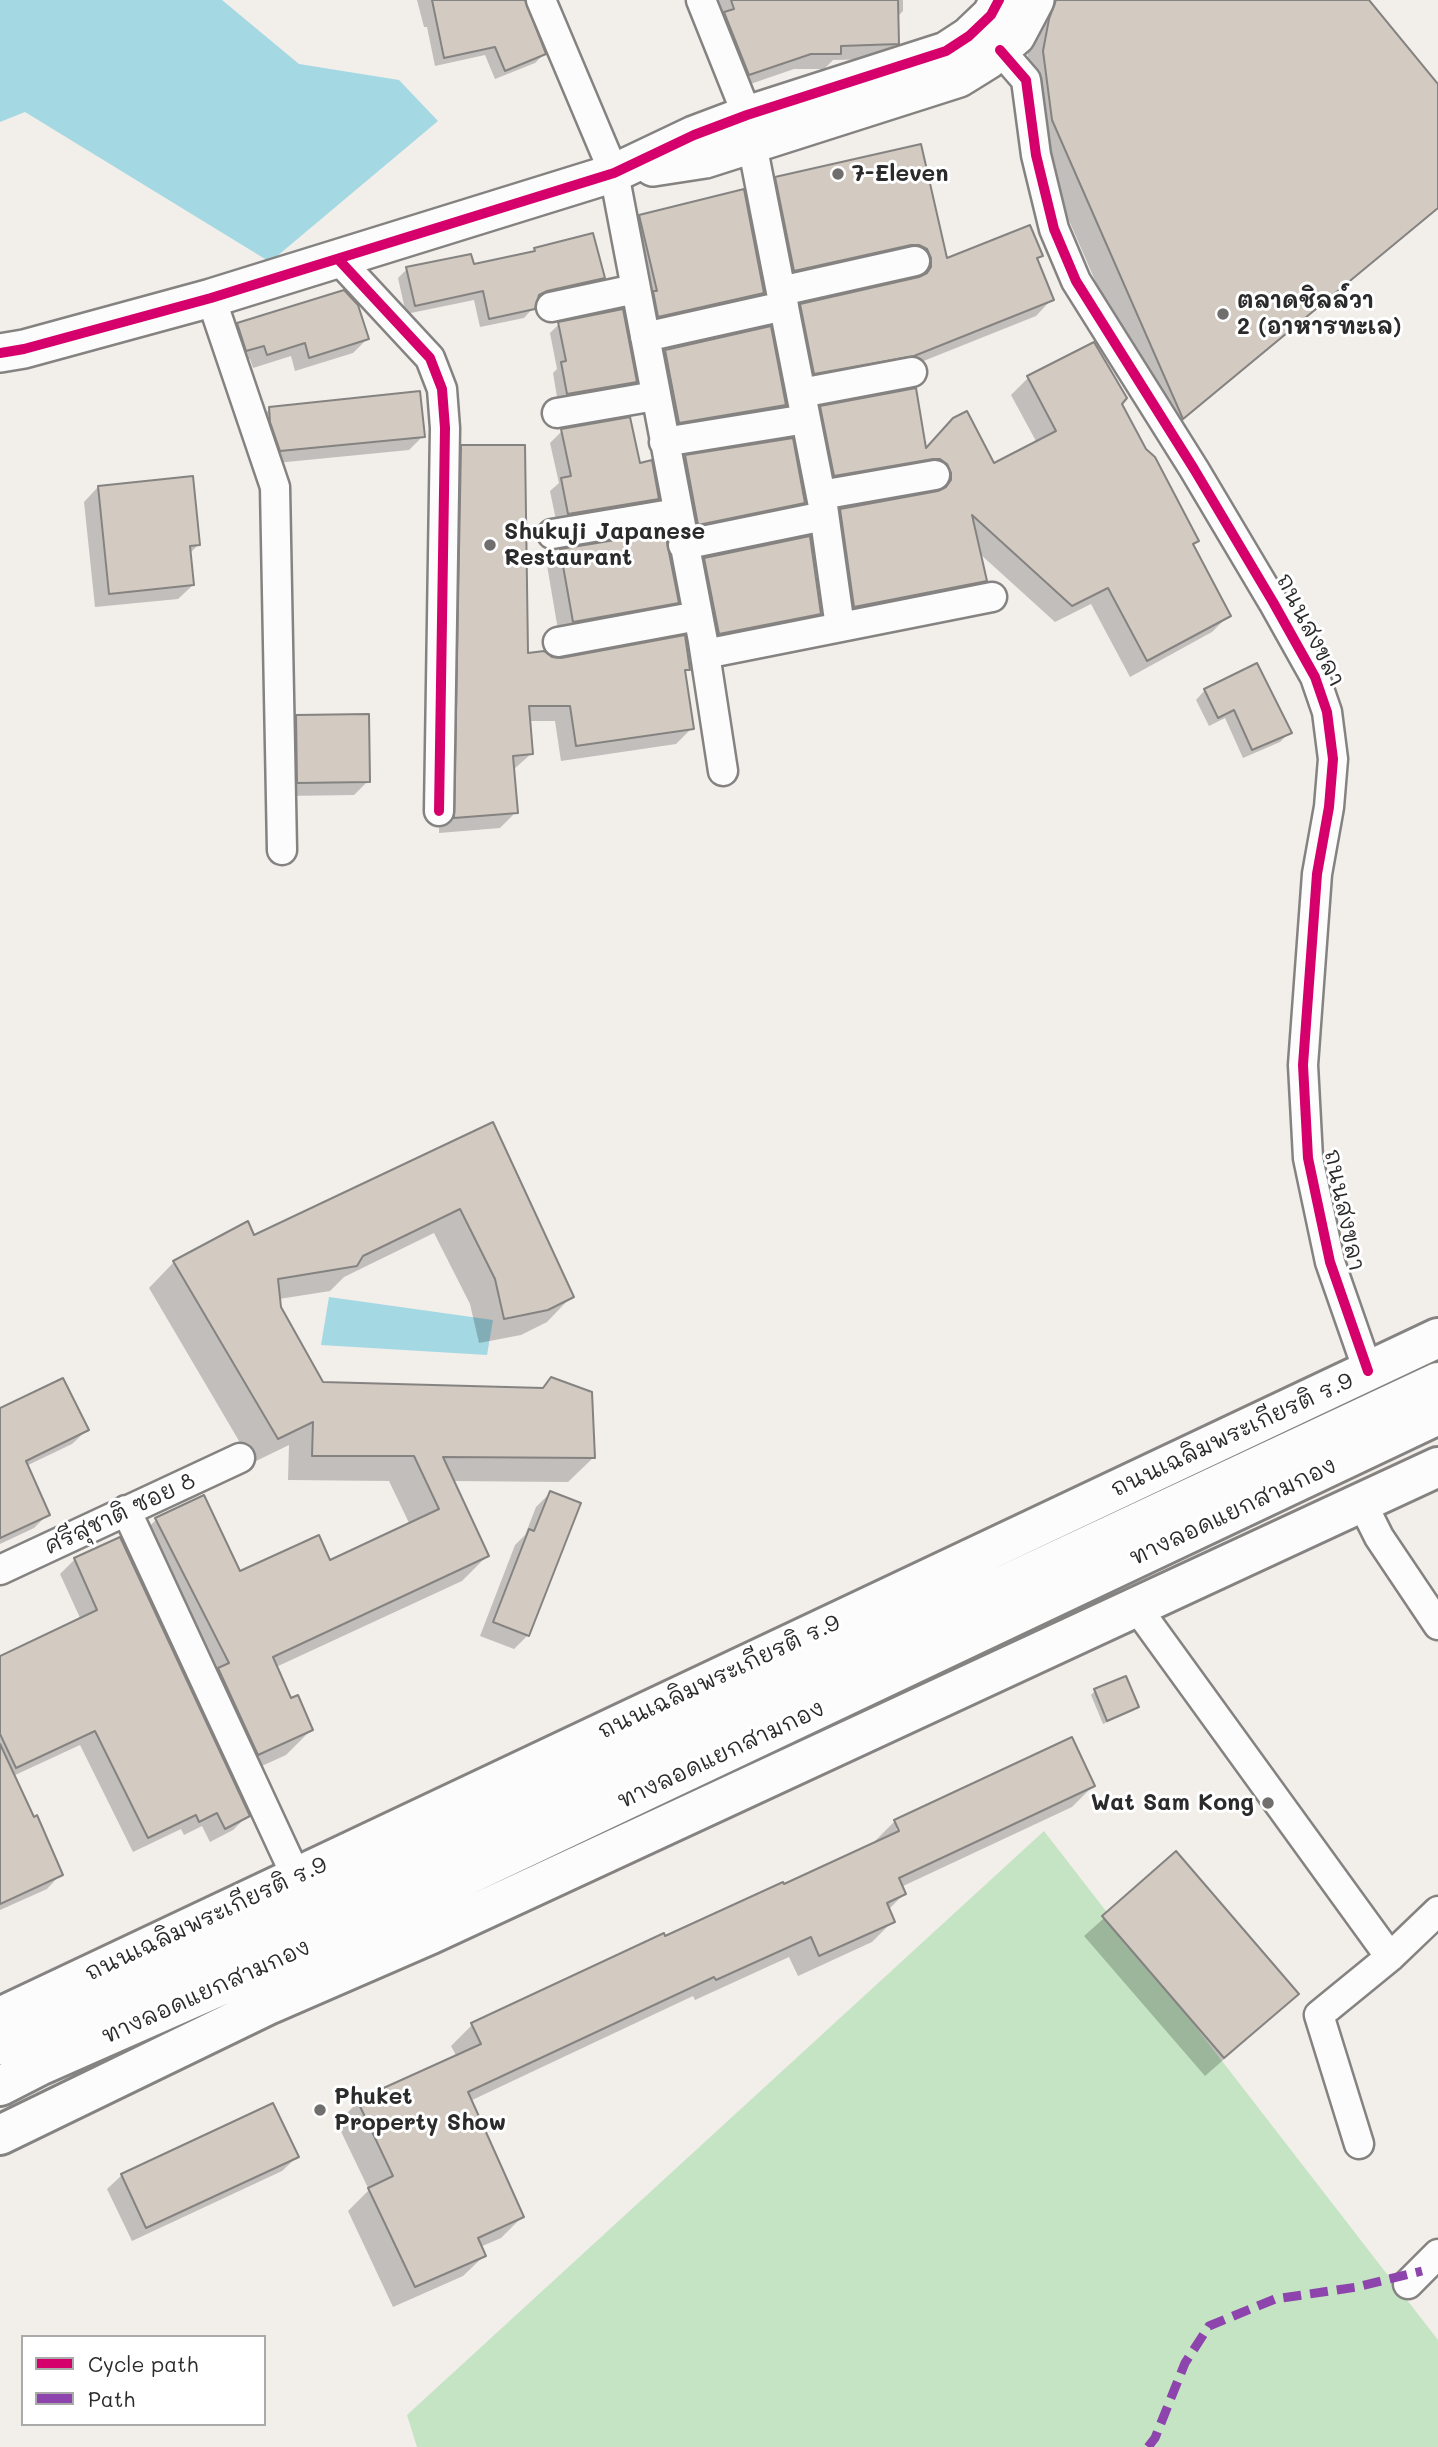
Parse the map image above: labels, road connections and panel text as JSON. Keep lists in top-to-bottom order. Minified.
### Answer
{"streets":{"main road":["ถนนเฉลิมพระเกียรติ ร.9","ทางลอดแยกสามกอง"],"street":["ถนนสงขลา","ศรีสุชาติ ซอย 8"]},"crossings":[["ถนนสงขลา","ถนนเฉลิมพระเกียรติ ร.9"]],"places":["7-Eleven","ตลาดชิลล์วา 2 (อาหารทะเล)","Shukuji Japanese Restaurant","Wat Sam Kong","Phuket Property Show"],"legend":["Cycle path","Path"]}
